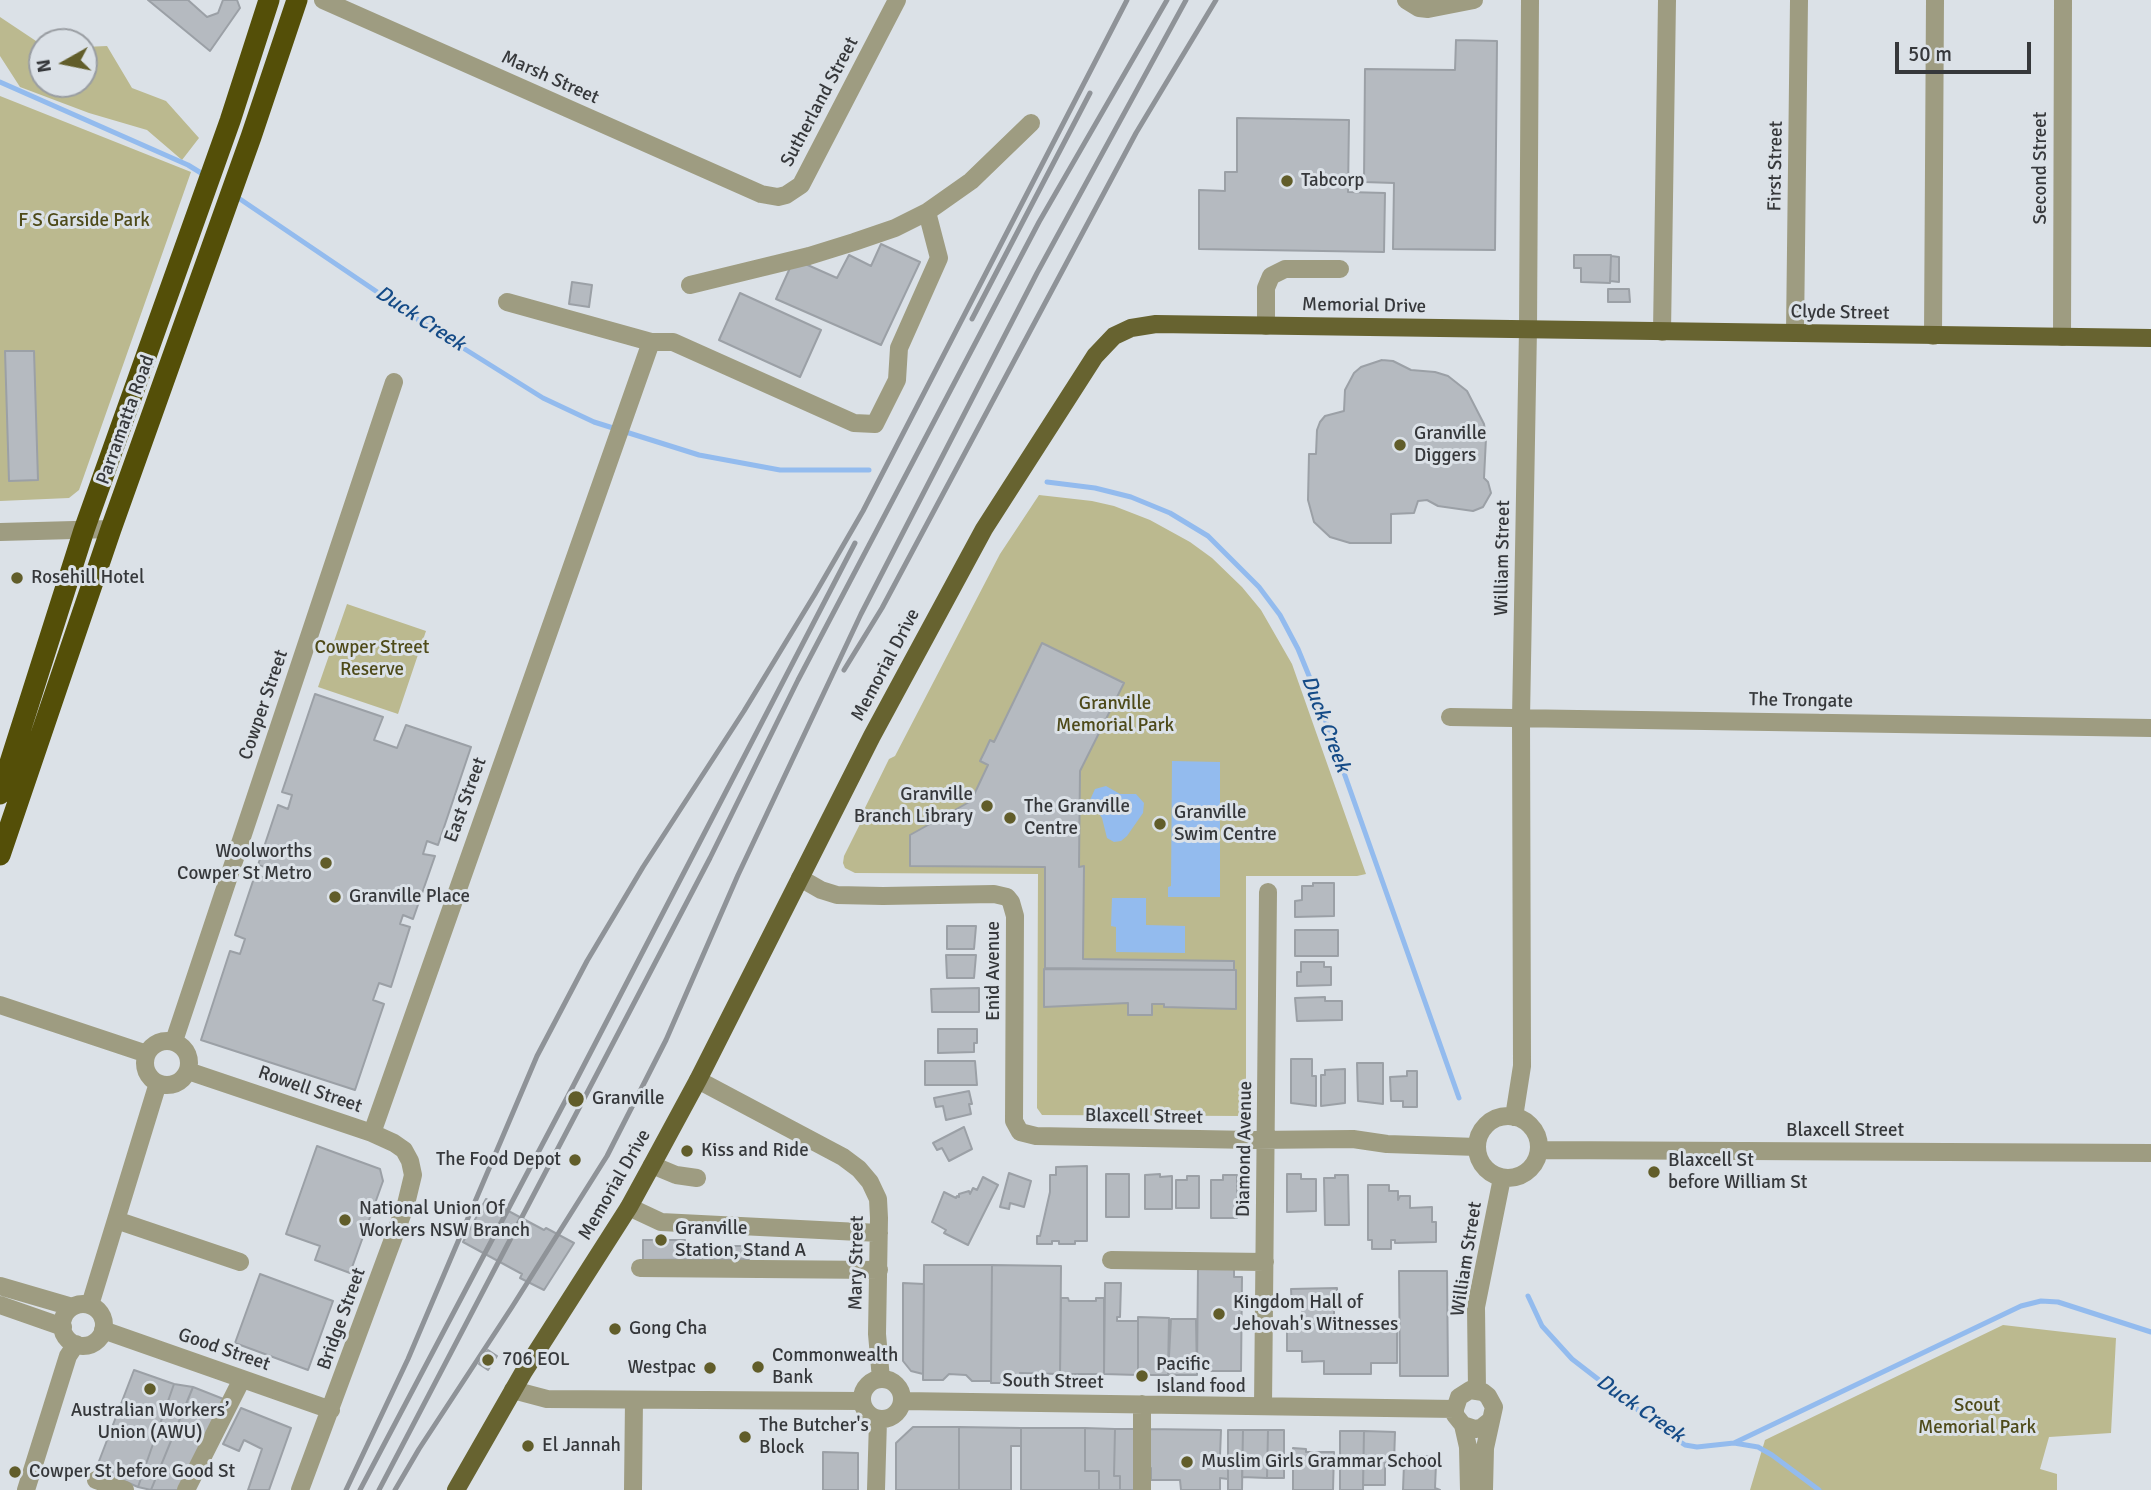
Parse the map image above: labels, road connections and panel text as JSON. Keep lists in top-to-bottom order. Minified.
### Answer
{"streets":{"highway":["Parramatta Road"],"main road":["Memorial Drive","Clyde Street"],"street":["Marsh Street","Sutherland Street","First Street","Second Street","William Street","The Trongate","Cowper Street","East Street","Enid Avenue","Rowell Street","Blaxcell Street","Diamond Avenue","Mary Street","Bridge Street","Good Street","South Street"]},"crossings":[["Marsh Street","Sutherland Street"],["First Street","Clyde Street"],["Second Street","Clyde Street"],["Memorial Drive","Clyde Street"],["Memorial Drive","William Street"],["Memorial Drive","Enid Avenue"],["Memorial Drive","Mary Street"],["Clyde Street","William Street"],["William Street","The Trongate"],["William Street","Blaxcell Street"],["William Street","South Street"],["Cowper Street","Rowell Street"],["East Street","Rowell Street"],["Enid Avenue","Blaxcell Street"],["Rowell Street","Bridge Street"],["Blaxcell Street","Diamond Avenue"],["Diamond Avenue","South Street"],["Mary Street","South Street"],["Bridge Street","Good Street"]],"water":["Duck Creek"],"parks":["F S Garside Park","Cowper Street Reserve","Granville Memorial Park","Scout Memorial Park"],"places":["Tabcorp","Granville Diggers","Rosehill Hotel","Granville Branch Library","The Granville Centre","Granville Swim Centre","Woolworths Cowper St Metro","Granville Place","Granville","Kiss and Ride","The Food Depot","Blaxcell St before William St","National Union Of Workers NSW Branch","Granville Station, Stand A","Kingdom Hall of Jehovah's Witnesses","Gong Cha","706 EOL","Commonwealth Bank","Westpac","Pacific Island food","Australian Workers’ Union (AWU)","The Butcher's Block","El Jannah","Muslim Girls Grammar School","Cowper St before Good St"],"scale_bar":"50 m","north":"left"}
